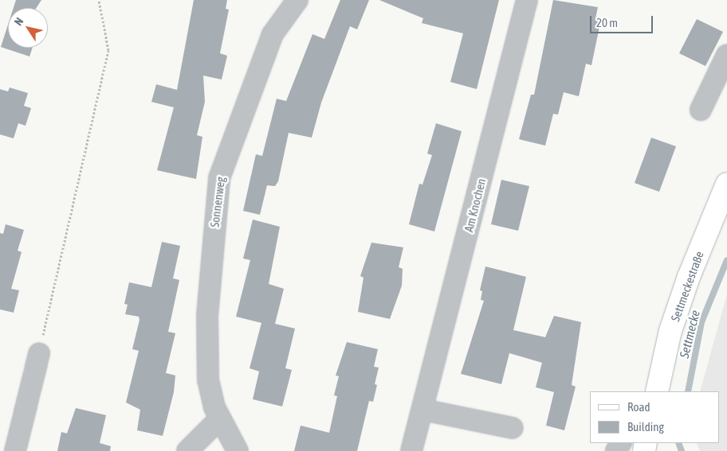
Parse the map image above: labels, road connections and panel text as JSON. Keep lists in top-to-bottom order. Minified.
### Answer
{"streets":{"street":["Sonnenweg","Am Knochen","Settmeckestraße"]},"water":["Settmecke"],"legend":["Road","Building"],"scale_bar":"20 m","north":"top left"}
